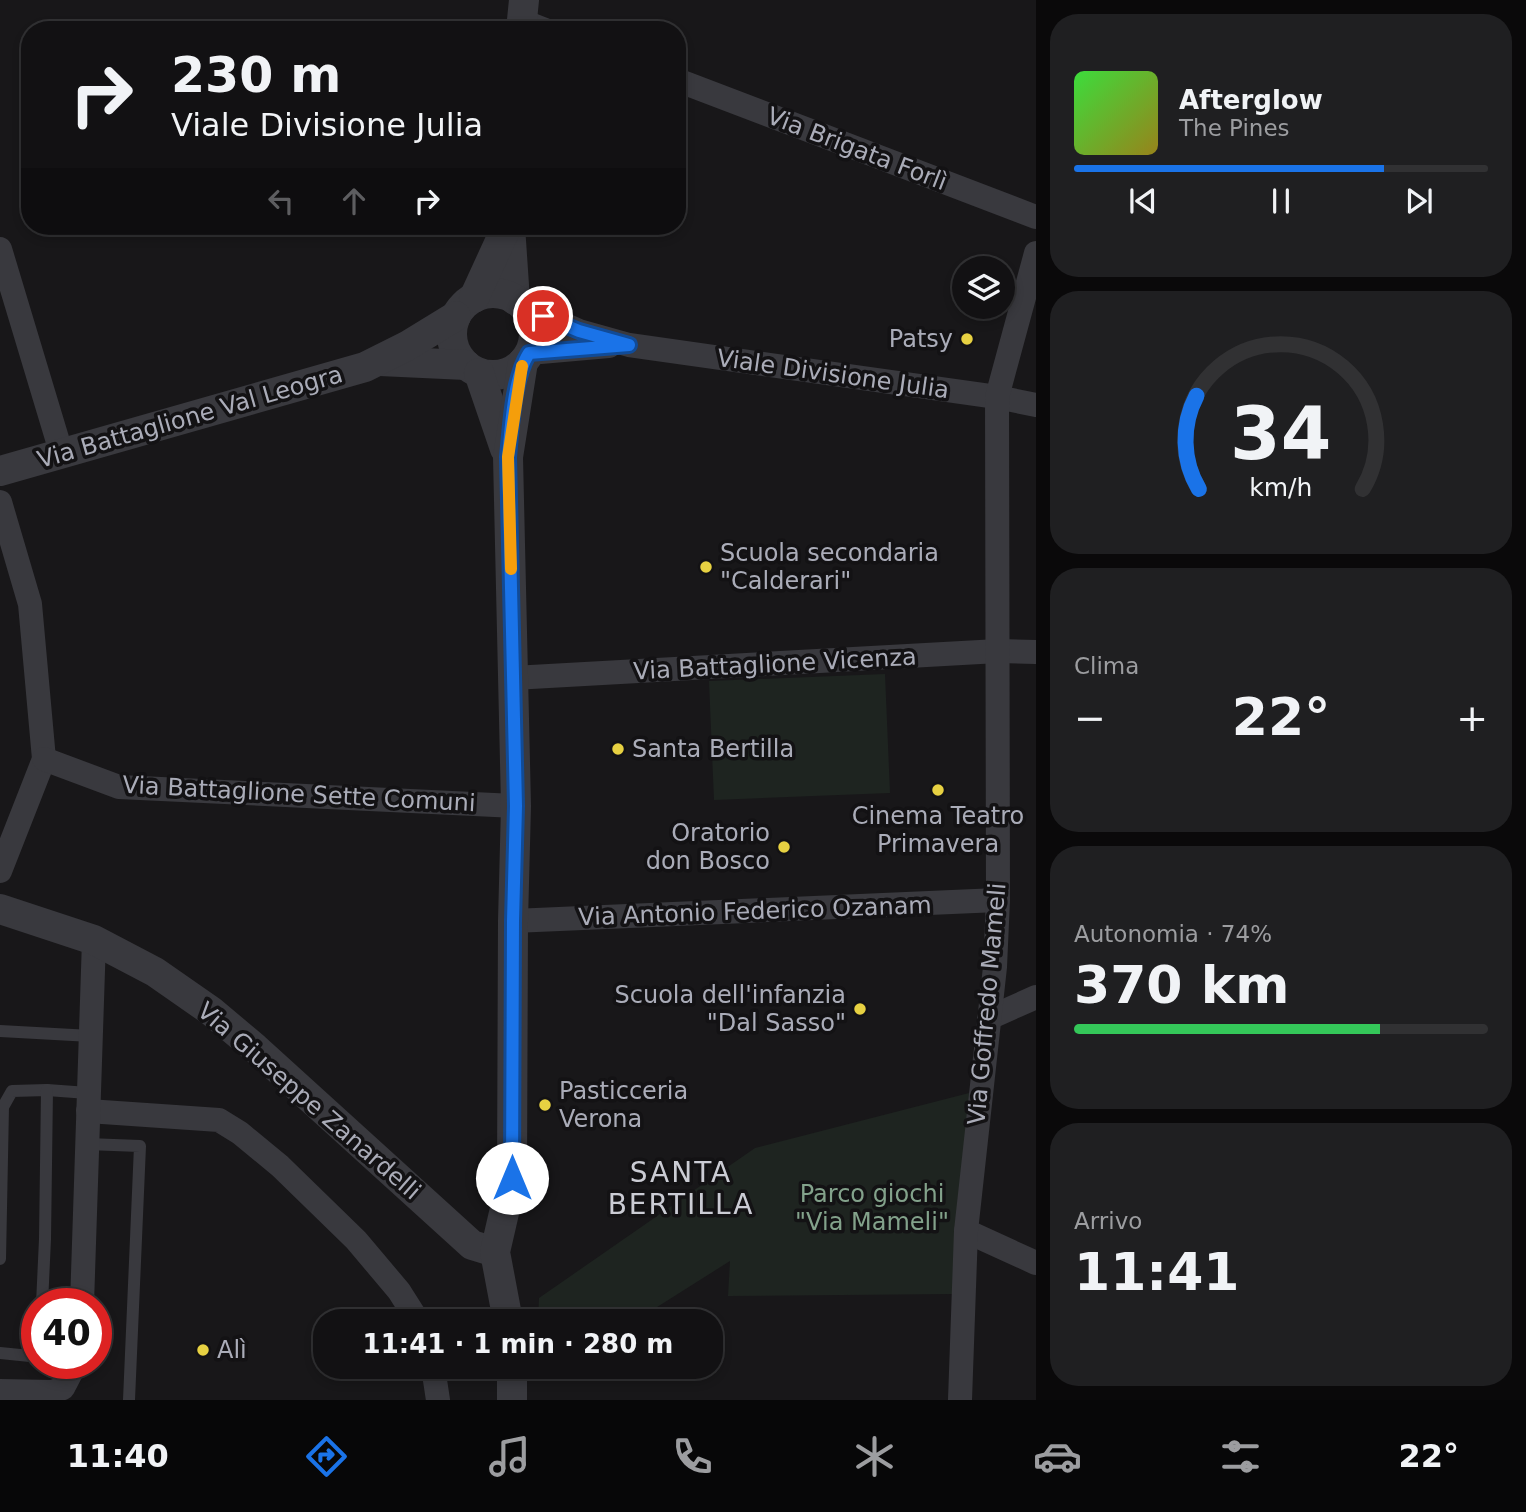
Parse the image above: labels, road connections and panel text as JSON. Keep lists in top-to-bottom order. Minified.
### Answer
{"streets":{"street":["Via Brigata Forlì","Viale Divisione Julia","Via Battaglione Val Leogra","Via Battaglione Vicenza","Via Battaglione Sette Comuni","Via Antonio Federico Ozanam","Via Goffredo Mameli","Via Giuseppe Zanardelli"]},"crossings":[["Viale Divisione Julia","Via Battaglione Val Leogra"],["Viale Divisione Julia","Via Goffredo Mameli"],["Via Battaglione Vicenza","Via Goffredo Mameli"],["Via Antonio Federico Ozanam","Via Goffredo Mameli"]],"districts":["SANTA BERTILLA"],"parks":["Parco giochi \"Via Mameli\""],"places":["Patsy","Scuola secondaria \"Calderari\"","Santa Bertilla","Cinema Teatro Primavera","Oratorio don Bosco","Scuola dell'infanzia \"Dal Sasso\"","Pasticceria Verona","Alì"],"page":{"turn":["230 m","Viale Divisione Julia"],"song":["Afterglow","The Pines"],"tile":["Clima",["Autonomia · 74%","370 km"],["Arrivo","11:41"]],"heat":["−","22°","+"],"limit":"40","trip":"11:41 · 1 min · 280 m","tabs":["11:40","22°"],"gauge":["34","km/h"]}}
